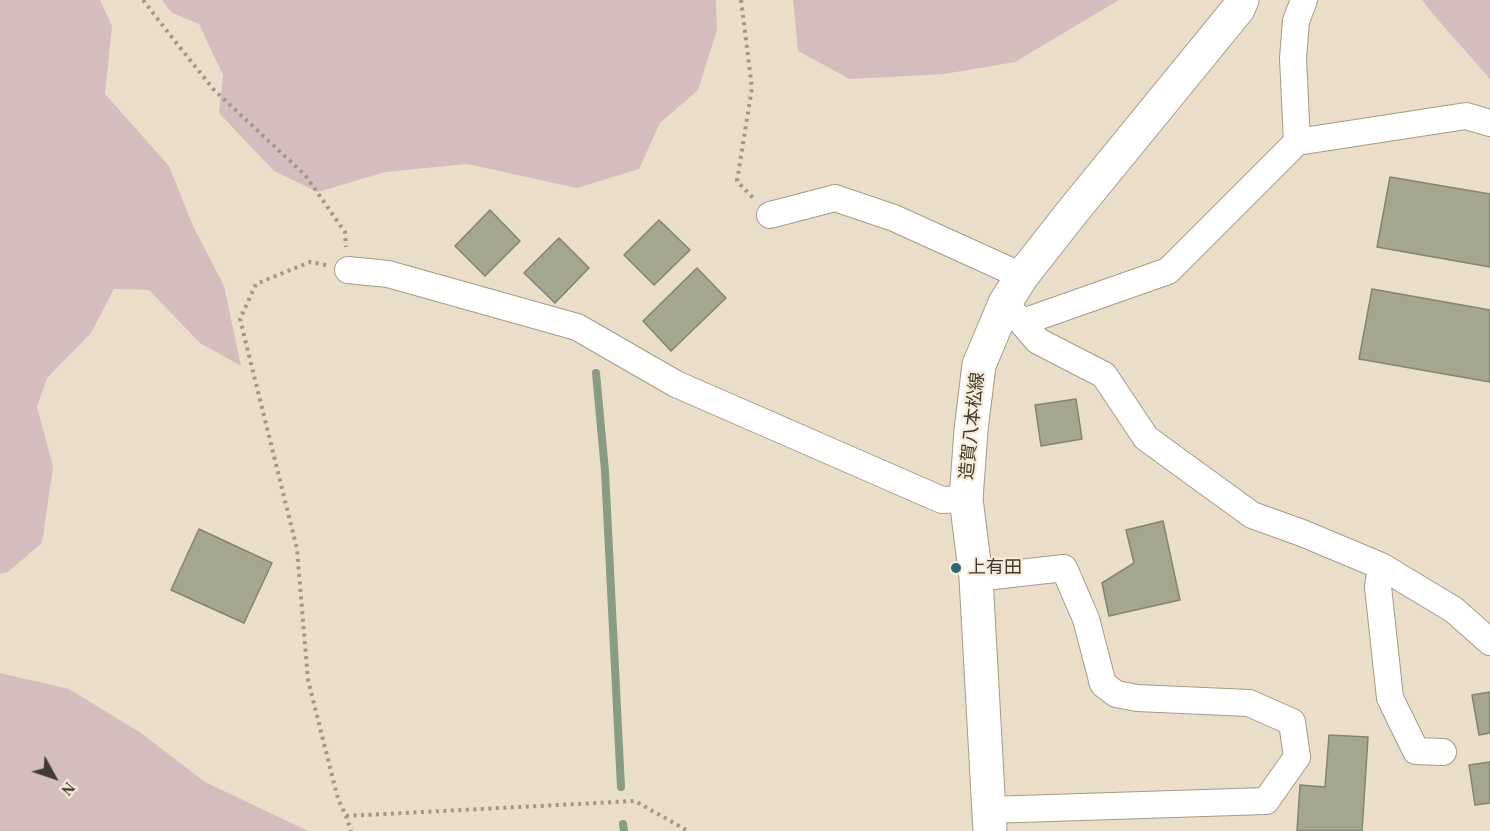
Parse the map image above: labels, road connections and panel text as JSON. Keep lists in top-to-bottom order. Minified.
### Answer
{"streets":{"main road":["造賀八本松線"]},"places":["上有田"],"north":"bottom right"}
